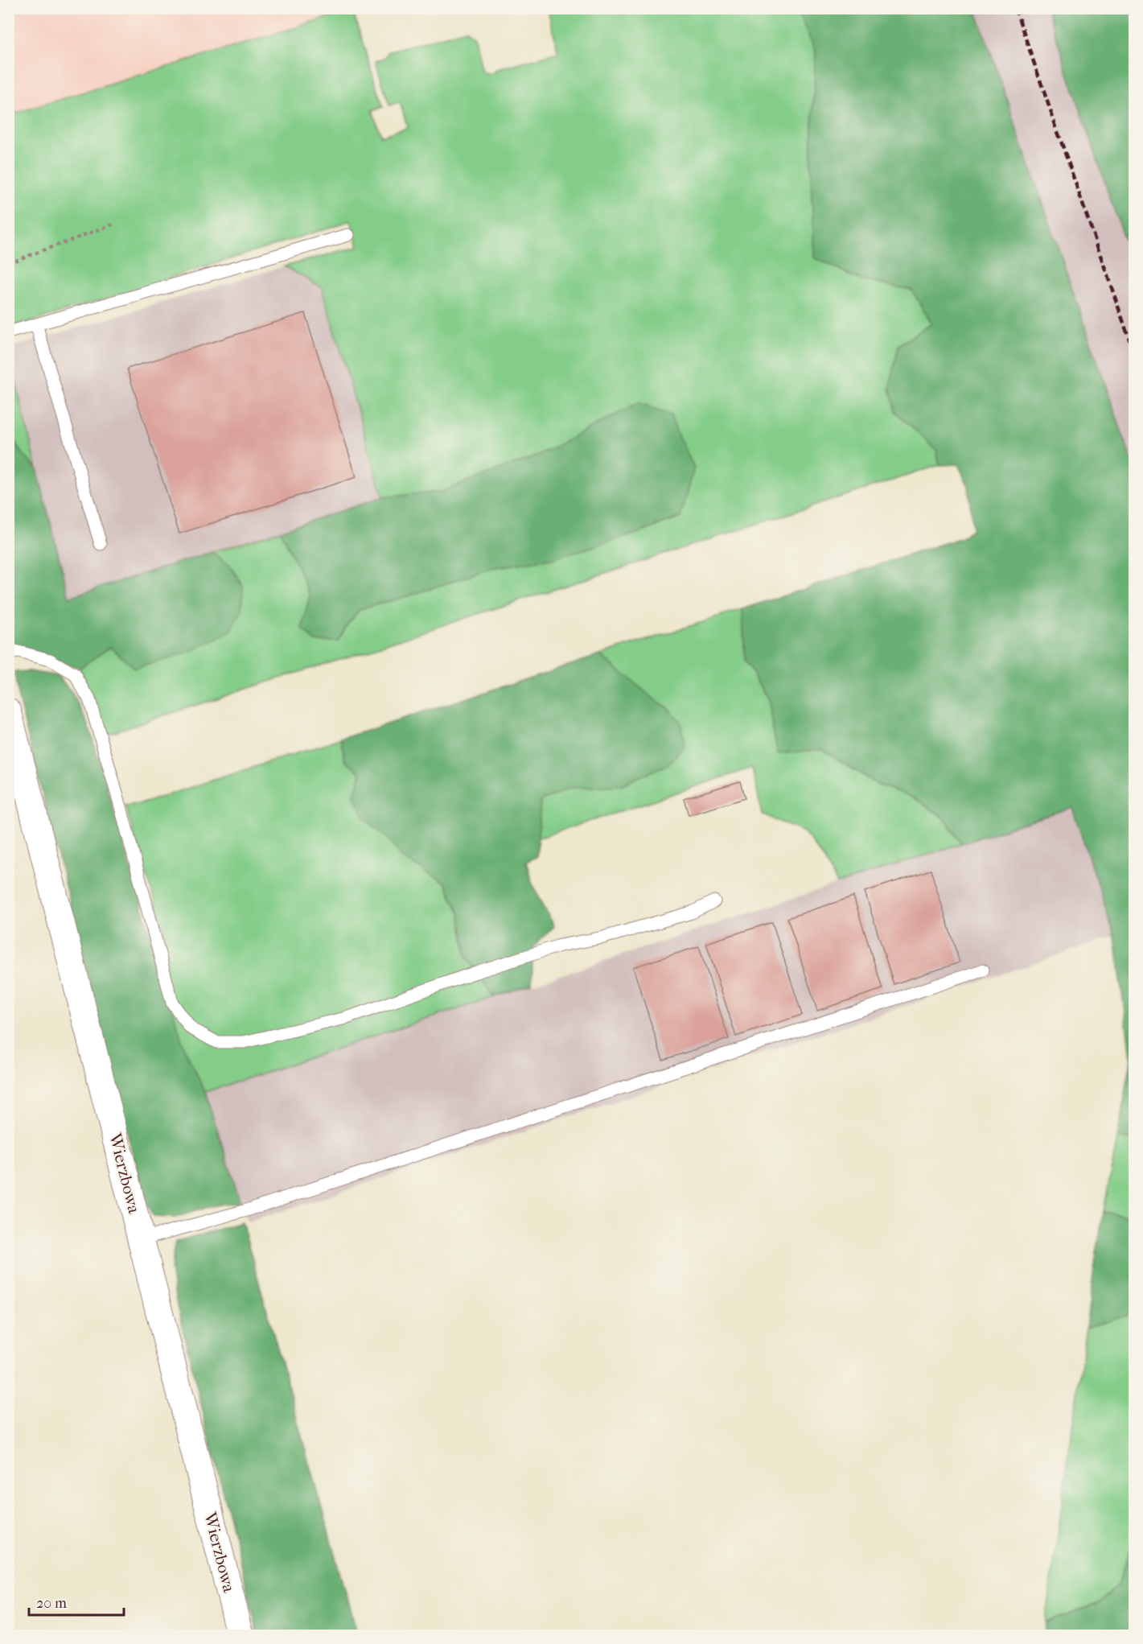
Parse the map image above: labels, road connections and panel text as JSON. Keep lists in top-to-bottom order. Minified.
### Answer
{"streets":{"street":["Wierzbowa"]},"scale_bar":"20 m"}
